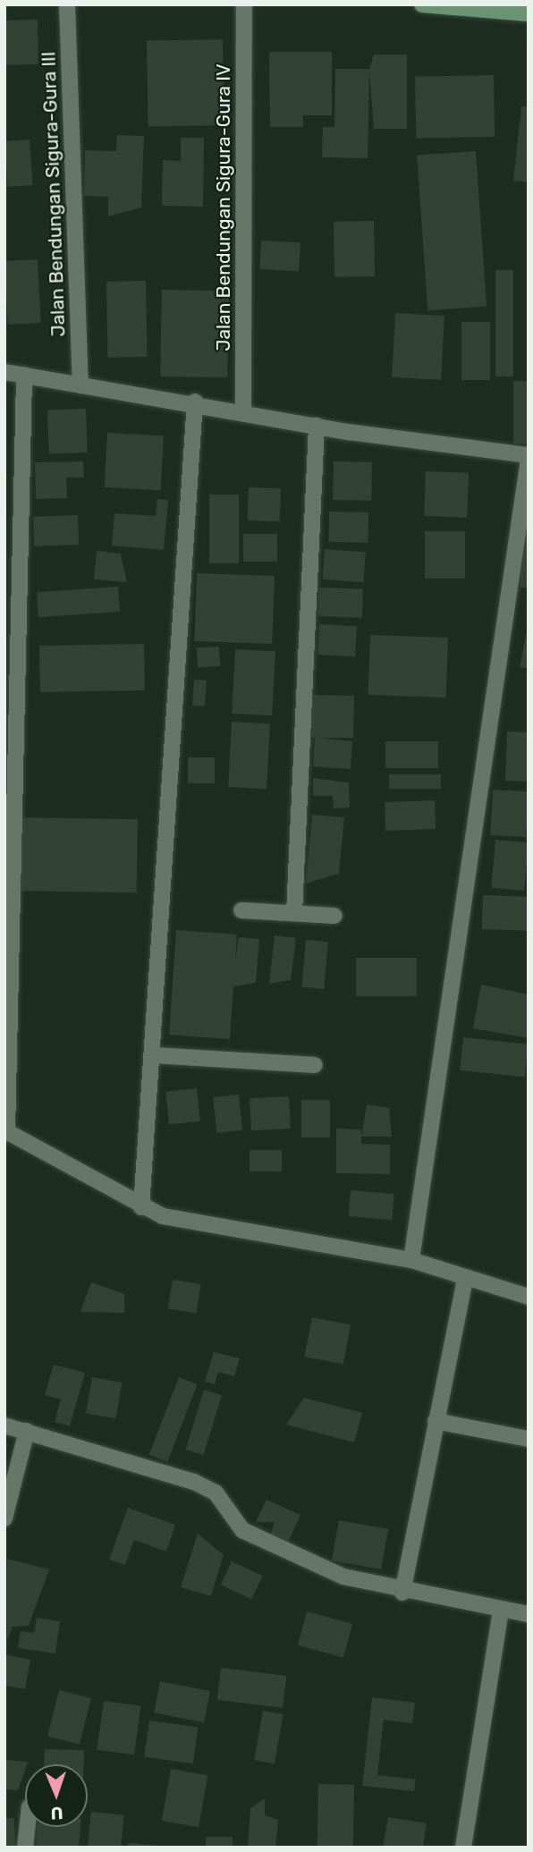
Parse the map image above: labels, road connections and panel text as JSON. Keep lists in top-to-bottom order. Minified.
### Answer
{"streets":{"street":["Jalan Bendungan Sigura-Gura III","Jalan Bendungan Sigura-Gura IV"]},"north":"bottom"}
